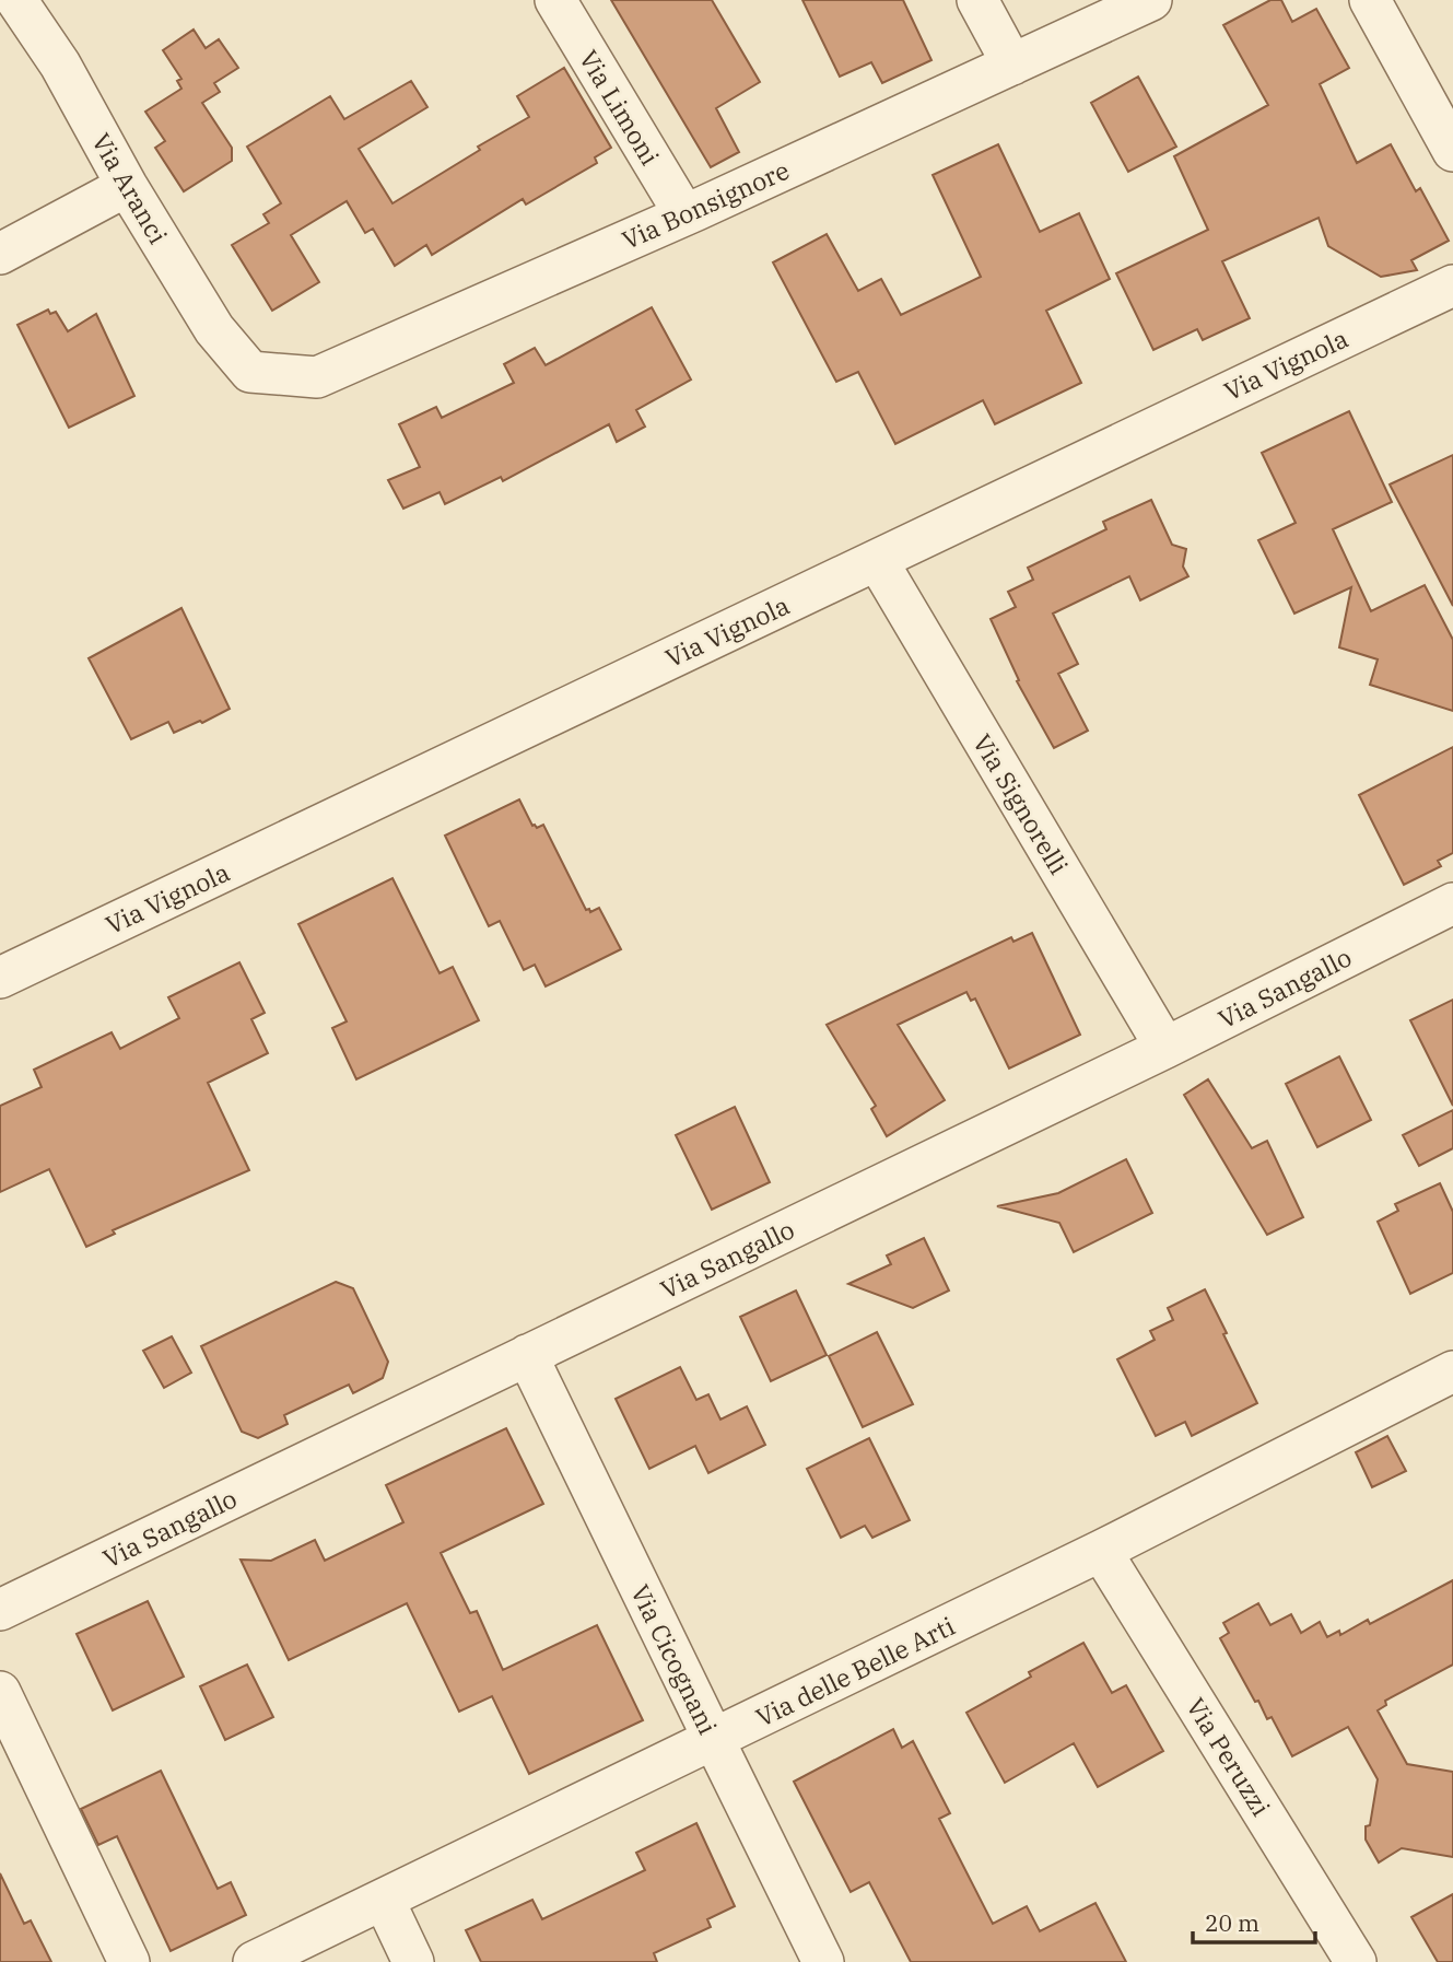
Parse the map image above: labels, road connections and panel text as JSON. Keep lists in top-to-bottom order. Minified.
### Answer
{"streets":{"street":["Via Limoni","Via Aranci","Via Bonsignore","Via Vignola","Via Signorelli","Via Sangallo","Via Cicognani","Via delle Belle Arti","Via Peruzzi"]},"crossings":[["Via Limoni","Via Bonsignore"],["Via Aranci","Via Bonsignore"],["Via Vignola","Via Signorelli"],["Via Signorelli","Via Sangallo"],["Via Sangallo","Via Cicognani"],["Via Cicognani","Via delle Belle Arti"],["Via delle Belle Arti","Via Peruzzi"]],"scale_bar":"20 m"}
